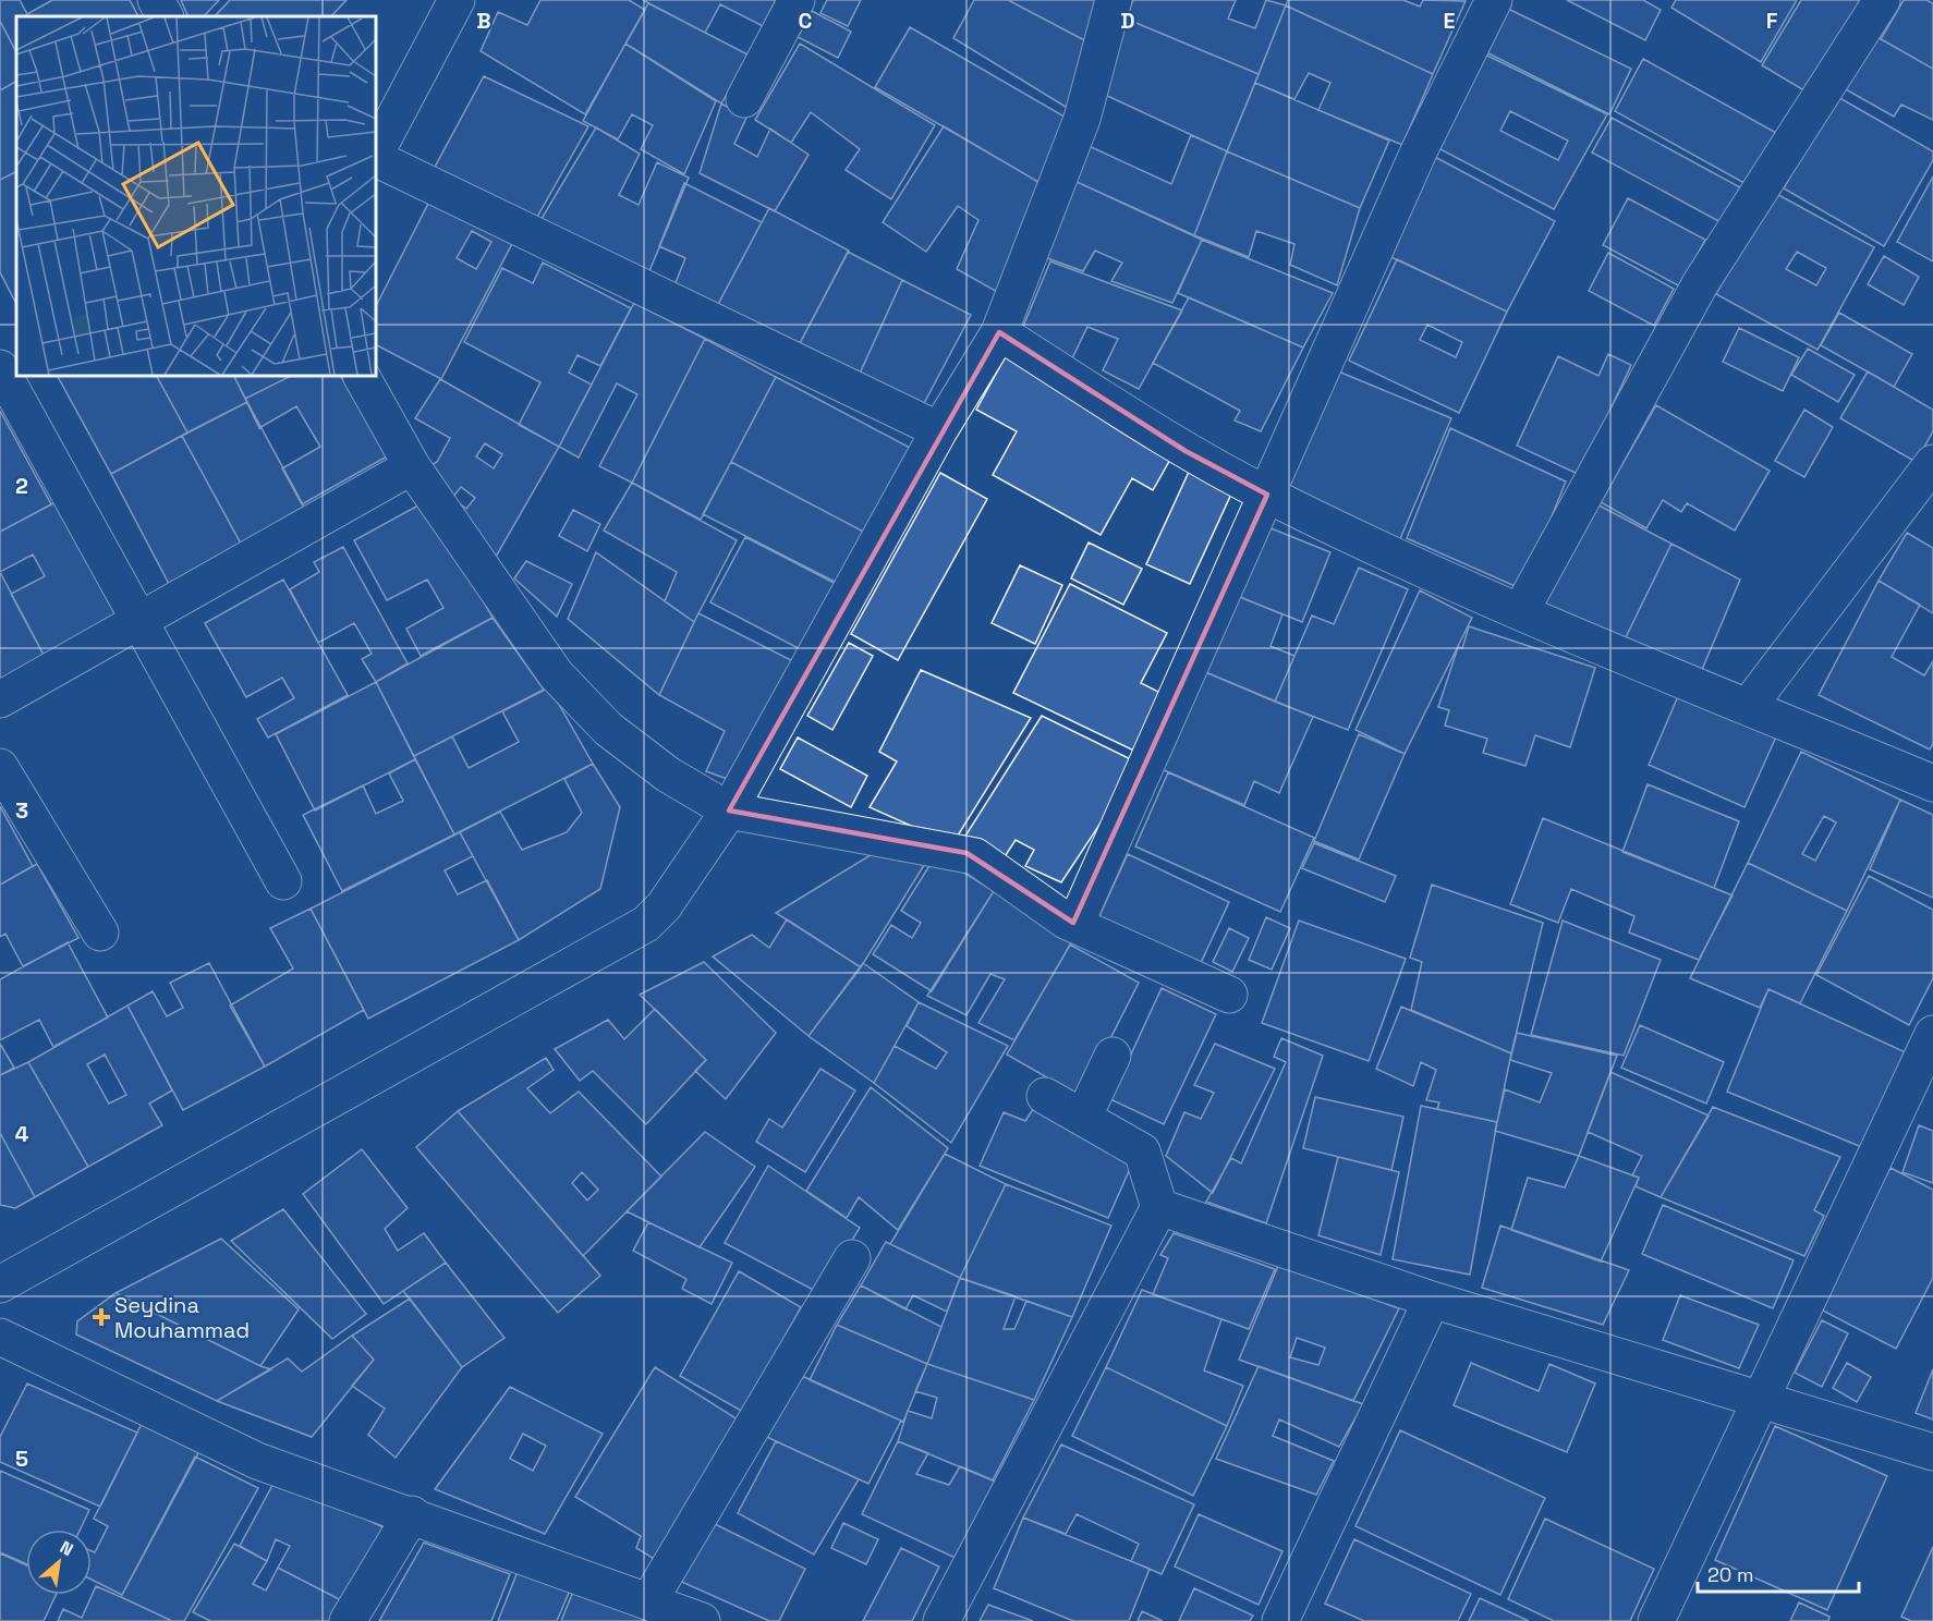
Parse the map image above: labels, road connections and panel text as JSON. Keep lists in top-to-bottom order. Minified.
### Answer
{"places":{"health":["Seydina Mouhammad"]},"scale_bar":"20 m","north":"top right","grid":{"columns":["B","C","D","E","F"],"rows":["2","3","4","5"]}}
